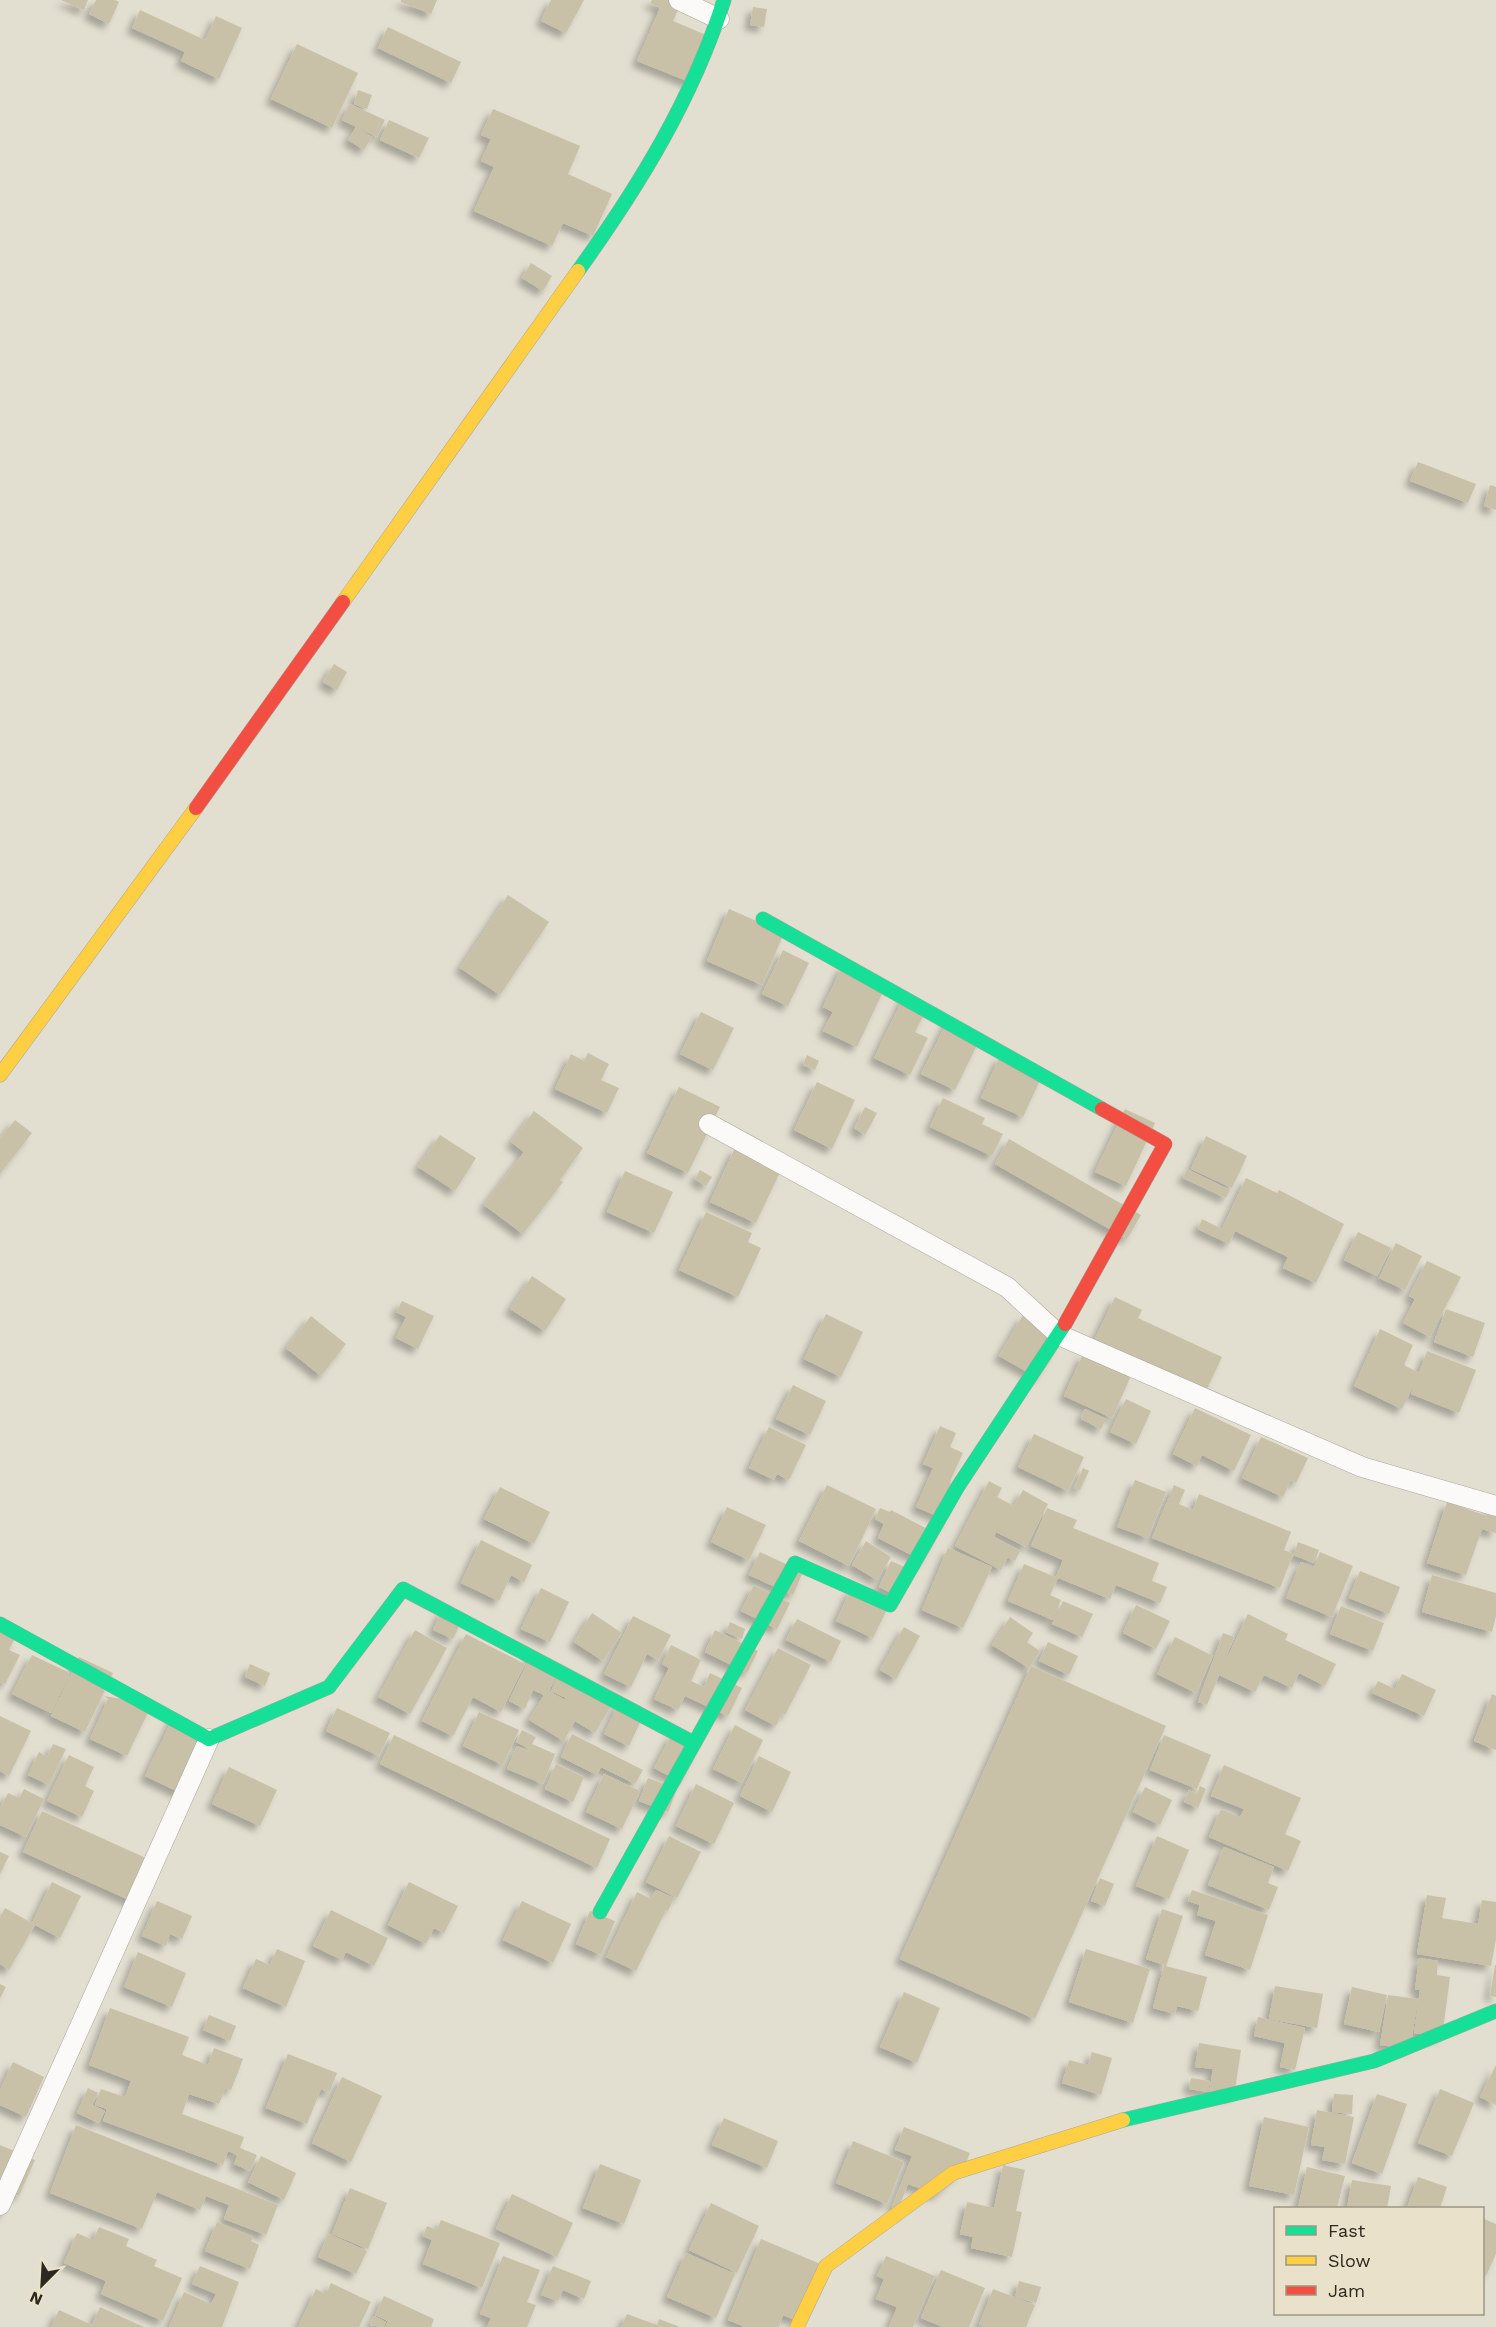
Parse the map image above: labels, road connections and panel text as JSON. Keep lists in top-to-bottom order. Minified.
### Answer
{"legend":["Fast","Slow","Jam"],"north":"bottom left"}
